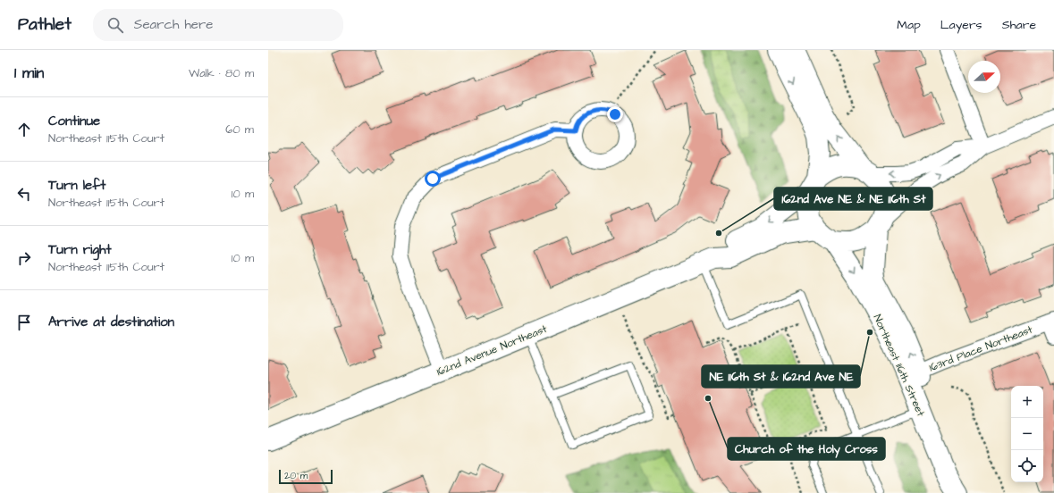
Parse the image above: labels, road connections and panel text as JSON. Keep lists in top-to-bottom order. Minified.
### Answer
{"streets":{"street":["163rd Place Northeast","162nd Avenue Northeast","Northeast 116th Street"]},"crossings":[["163rd Place Northeast","Northeast 116th Street"],["162nd Avenue Northeast","Northeast 116th Street"]],"places":["162nd Ave NE & NE 116th St","NE 116th St & 162nd Ave NE","Church of the Holy Cross"],"scale_bar":"20 m","north":"right","page":{"header":"Pathlet","search":"Search here","nav":["Map","Layers","Share"],"heading":["1 min","Walk · 80 m"],"list":[["Continue","Northeast 115th Court","60 m"],["Turn left","Northeast 115th Court","10 m"],["Turn right","Northeast 115th Court","10 m"],"Arrive at destination"],"map_buttons":["+","−"],"scale":"20 m"}}
